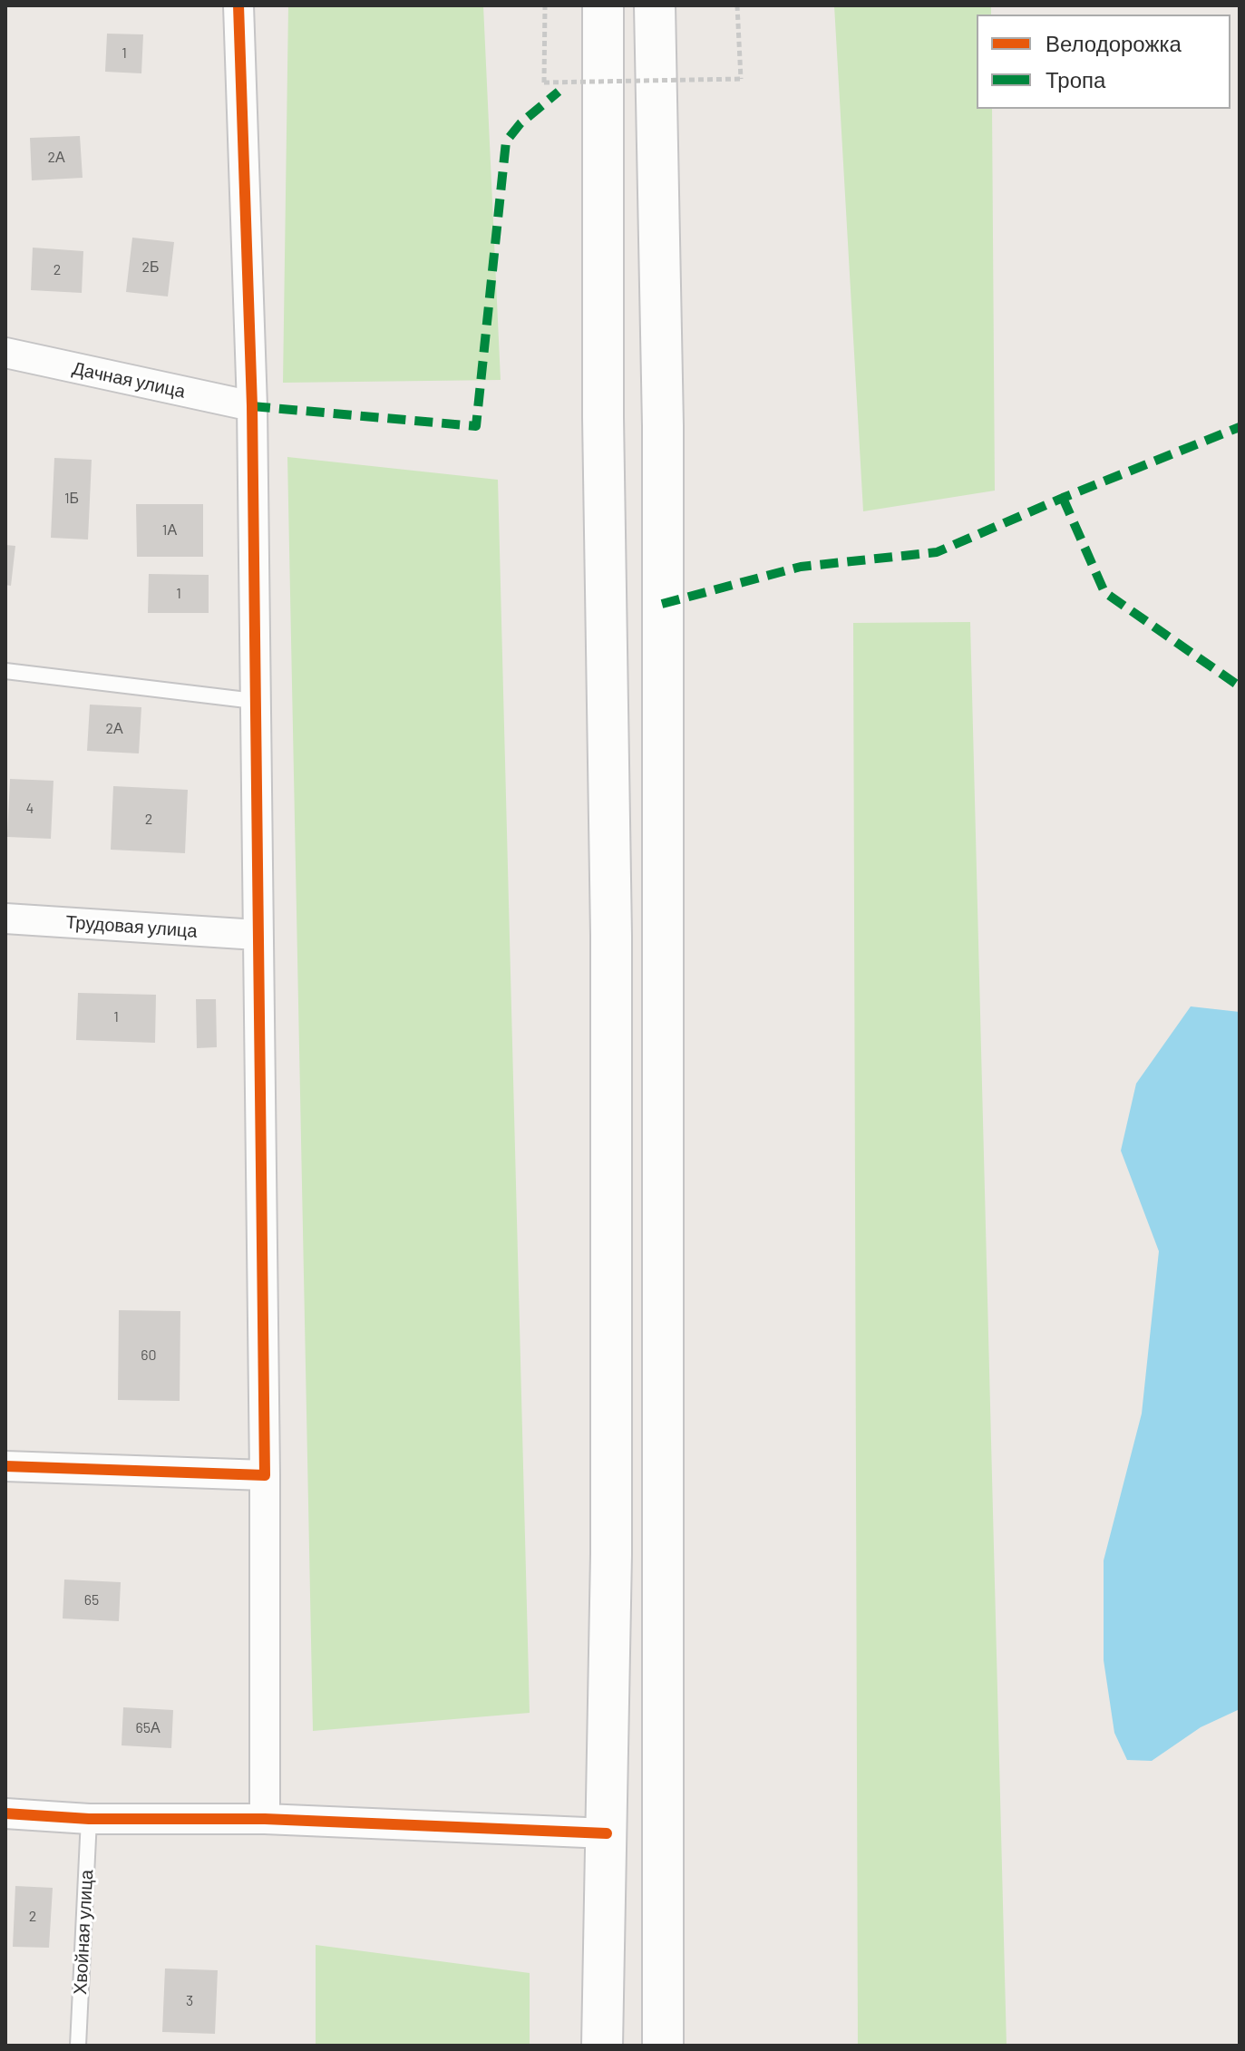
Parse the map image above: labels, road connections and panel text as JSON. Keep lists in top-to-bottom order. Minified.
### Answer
{"streets":{"street":["Дачная улица","Трудовая улица"],"lane":["Хвойная улица"]},"house_numbers":["1","2А","2Б","2","1Б","1А","1","2А","4","2","1","60","65","65А","2","3"],"legend":["Велодорожка","Тропа"]}
